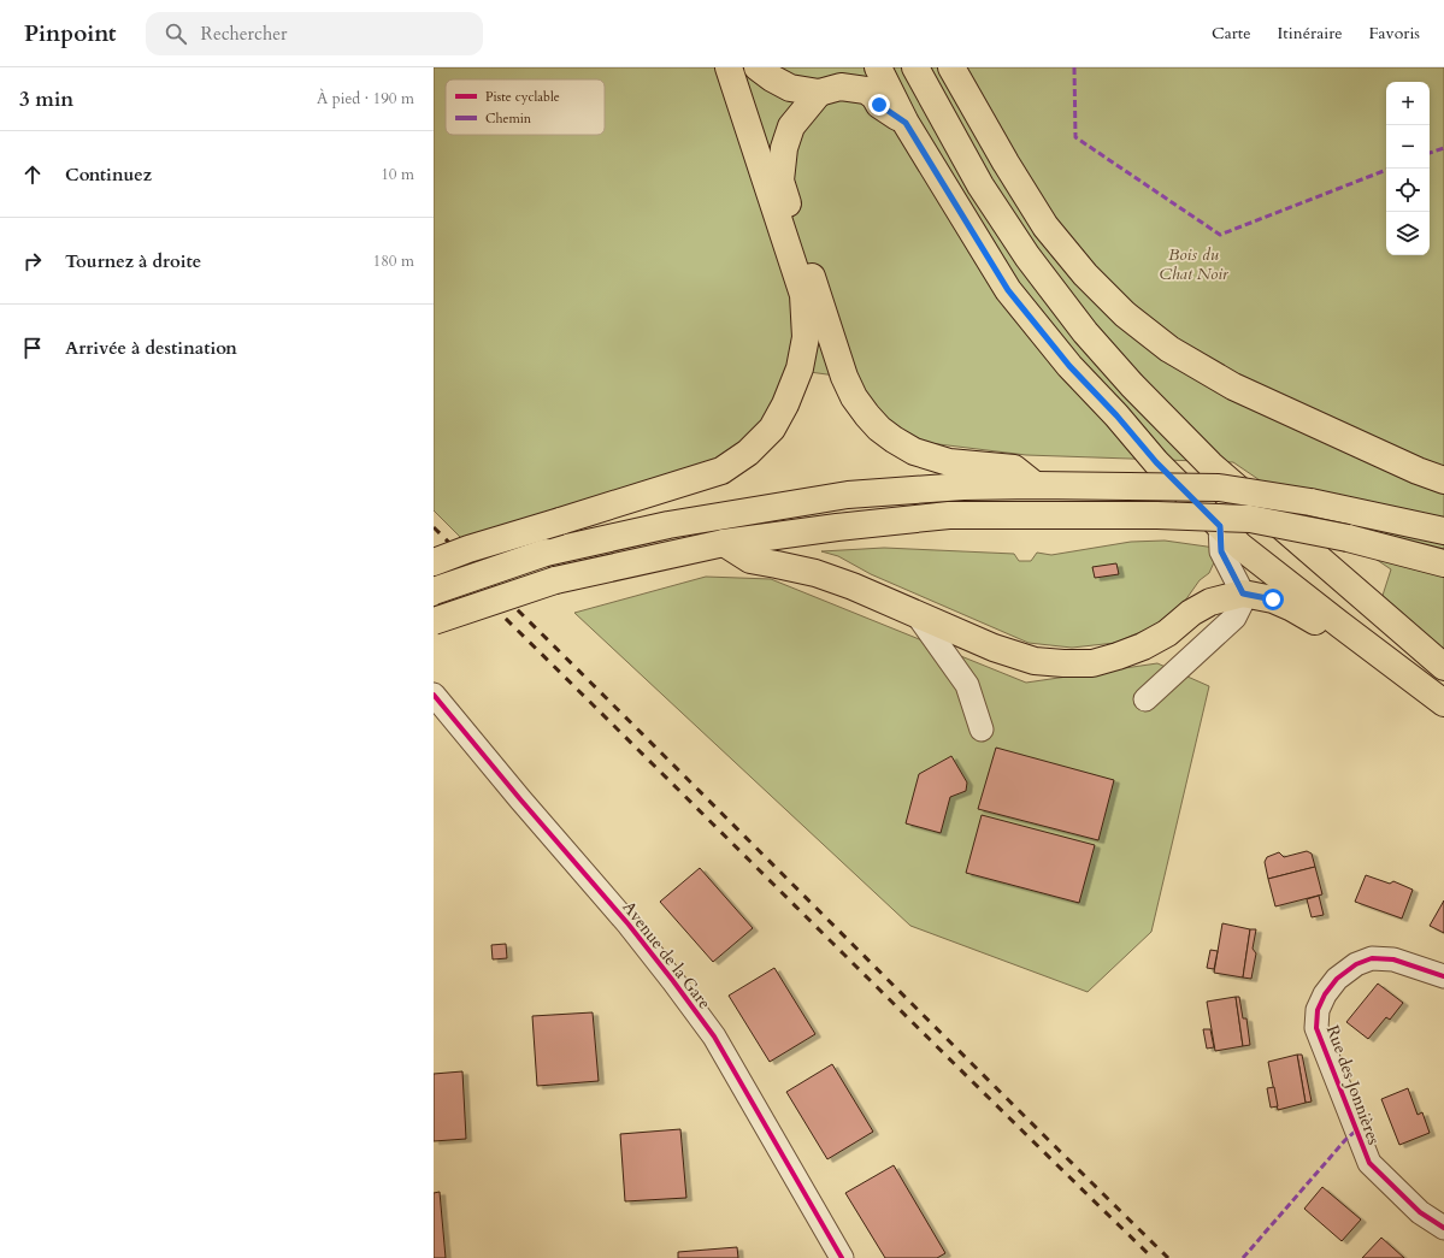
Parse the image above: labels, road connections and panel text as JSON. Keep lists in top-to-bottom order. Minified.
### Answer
{"streets":{"street":["Avenue de la Gare","Rue des Jonnières"]},"parks":["Bois du Chat Noir"],"legend":["Piste cyclable","Chemin"],"page":{"header":"Pinpoint","search":"Rechercher","nav":["Carte","Itinéraire","Favoris"],"heading":["3 min","À pied · 190 m"],"map_buttons":["+","−"],"list":[["Continuez","10 m"],["Tournez à droite","180 m"],"Arrivée à destination"]}}
